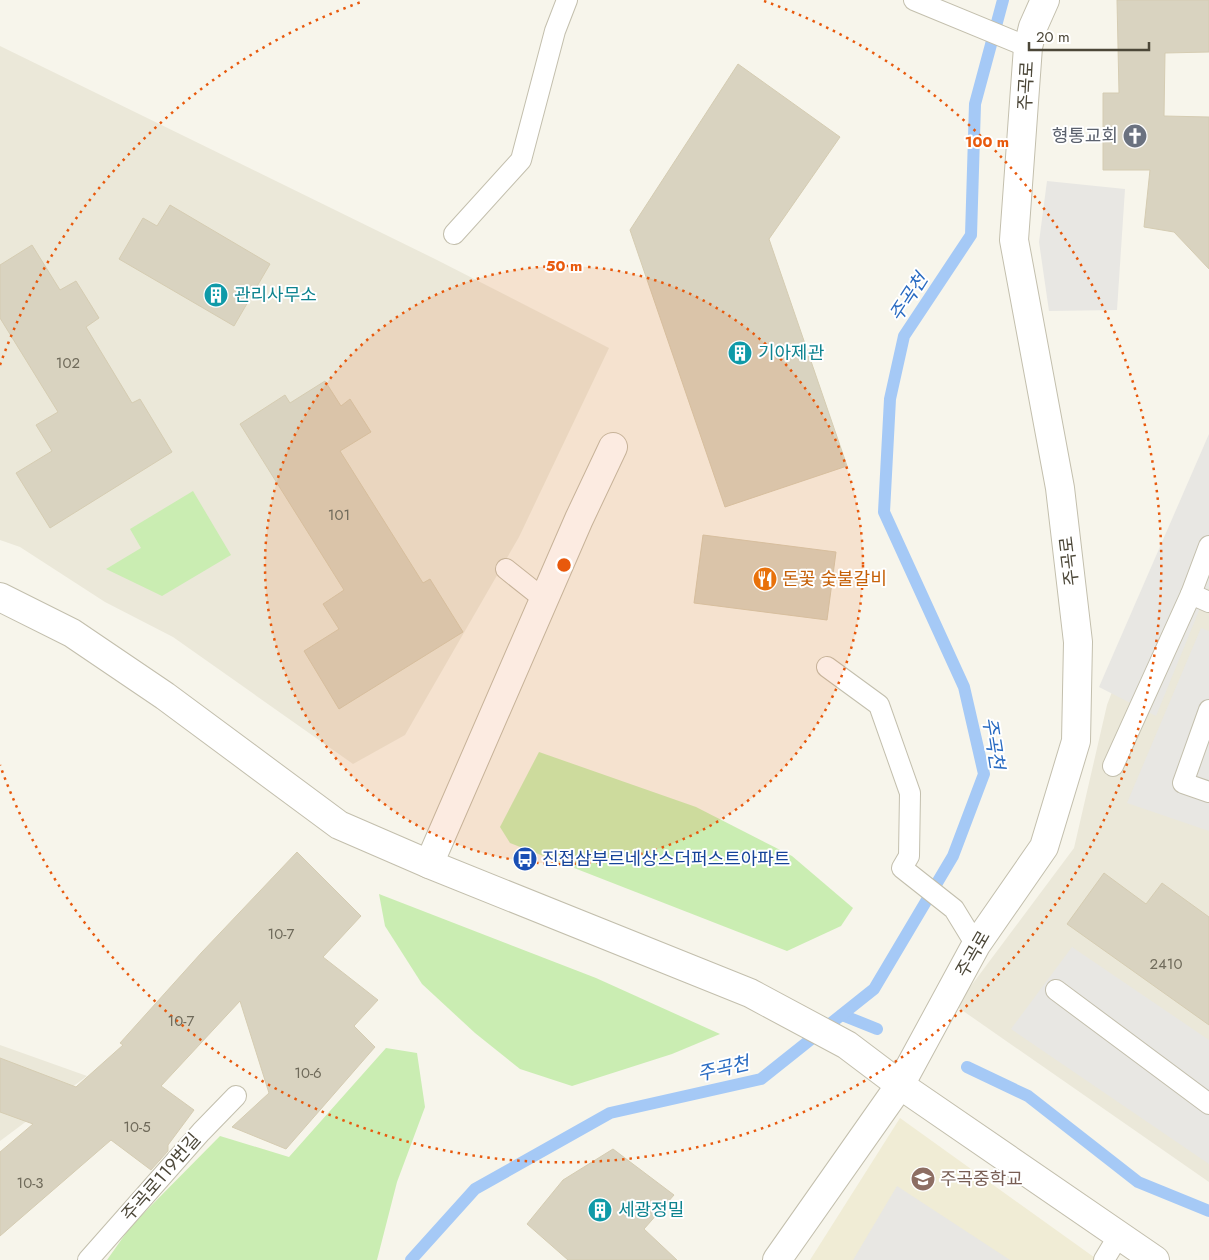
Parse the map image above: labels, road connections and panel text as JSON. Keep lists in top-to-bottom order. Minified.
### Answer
{"streets":{"street":["주곡로"],"lane":["주곡로119번길"]},"water":["주곡천"],"places":{"church":["형통교회"],"building":["관리사무소","기아제관","세광정밀"],"restaurant":["돈꽃 숯불갈비"],"bus stop":["진접삼부르네상스더퍼스트아파트"],"school or university":["주곡중학교"]},"house_numbers":["102","101","10-7","2410","10-7","10-6","10-5","10-3"],"scale_bar":"20 m","rings":["100 m","50 m"]}
